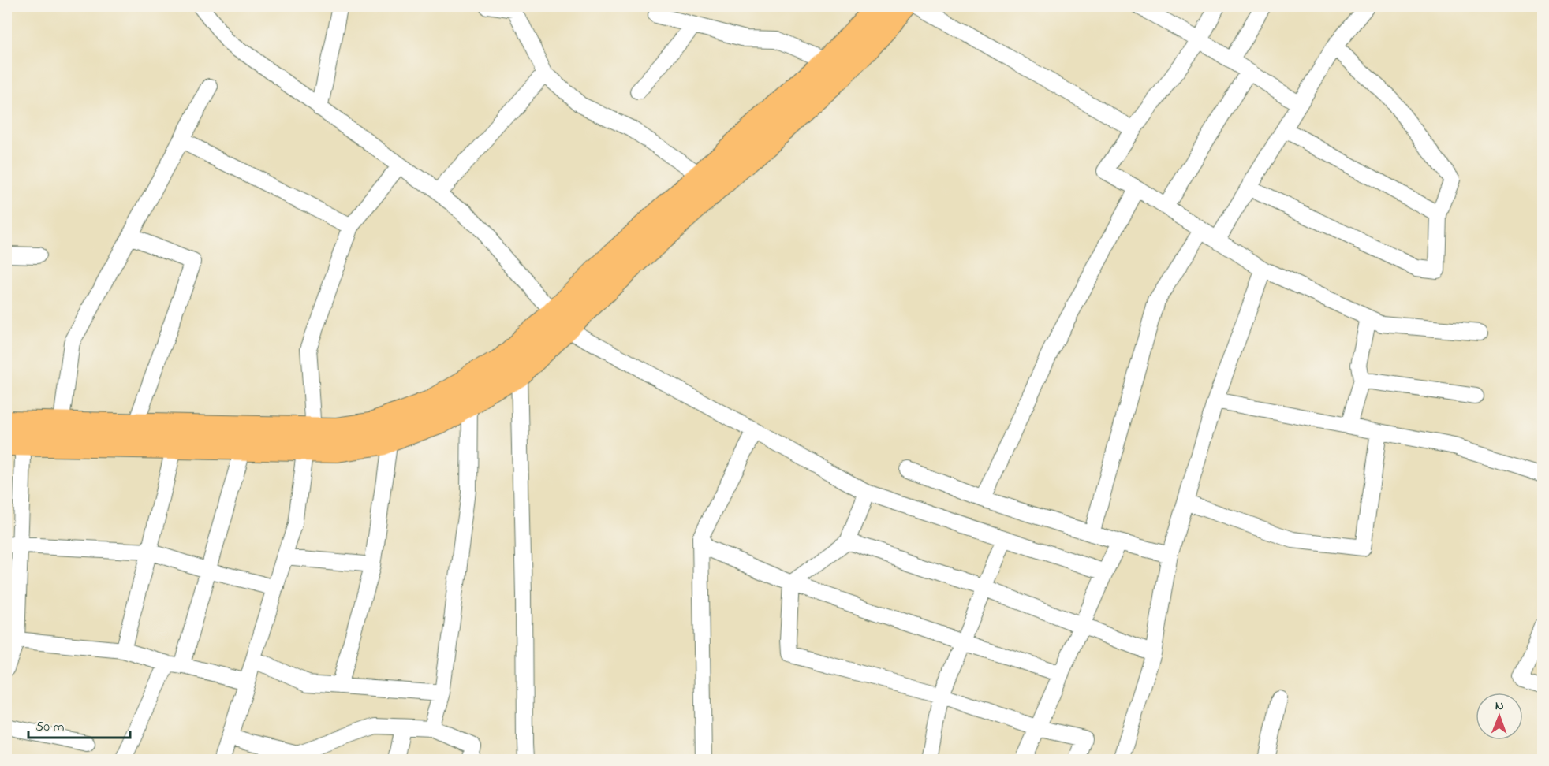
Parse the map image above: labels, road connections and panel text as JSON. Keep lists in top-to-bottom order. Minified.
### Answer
{"scale_bar":"50 m","north":"top"}
